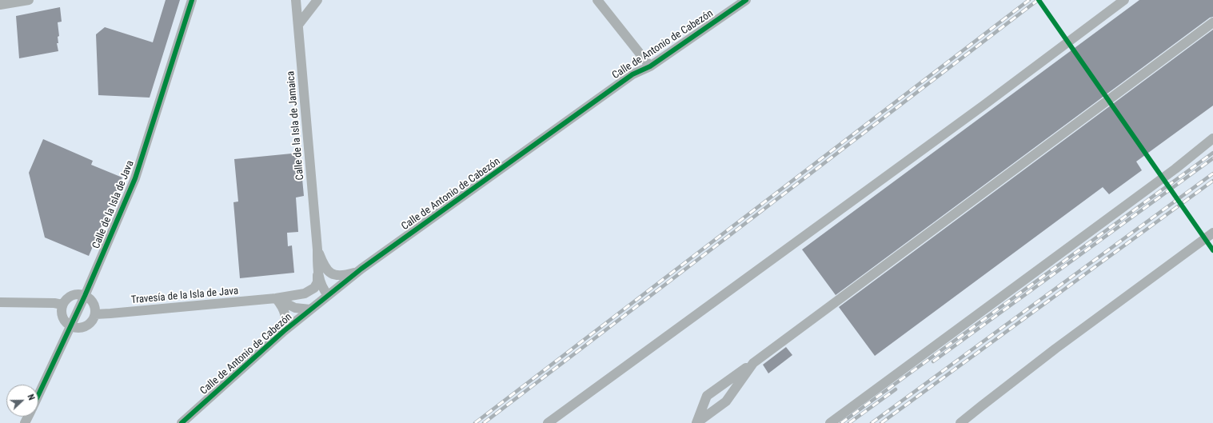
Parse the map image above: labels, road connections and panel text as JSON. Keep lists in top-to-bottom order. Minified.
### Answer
{"streets":{"street":["Calle de Antonio de Cabezón","Calle de la Isla de Jamaica","Calle de la Isla de Java","Travesía de la Isla de Java"]},"crossings":[["Calle de Antonio de Cabezón","Calle de la Isla de Jamaica"],["Calle de la Isla de Jamaica","Travesía de la Isla de Java"]],"north":"right"}
